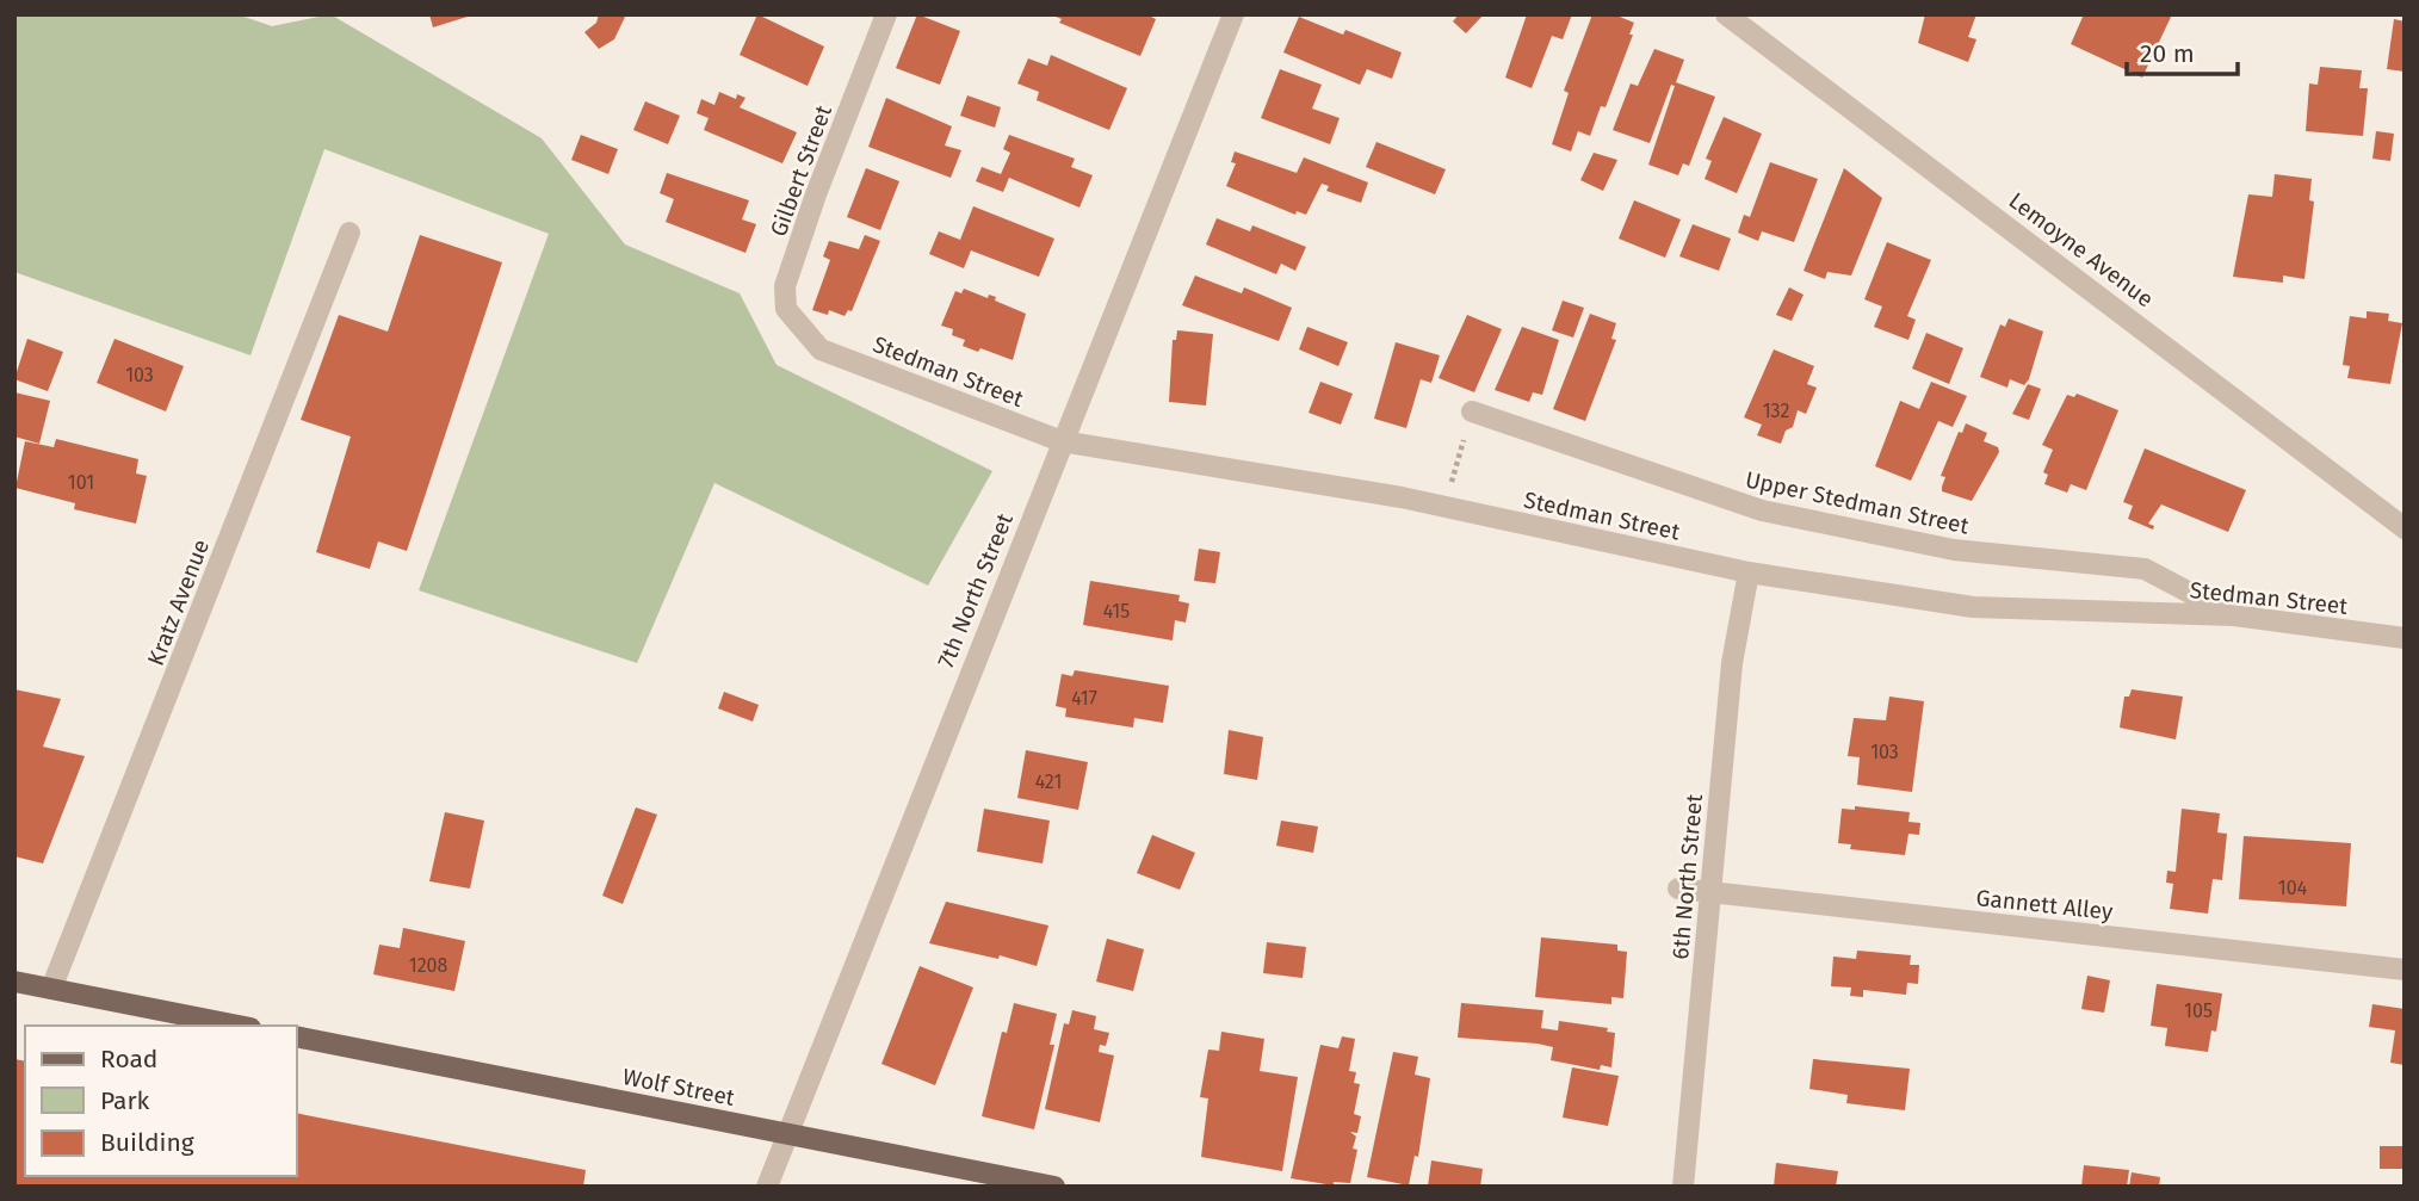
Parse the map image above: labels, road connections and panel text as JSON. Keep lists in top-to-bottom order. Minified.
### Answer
{"streets":{"main road":["Wolf Street"],"street":["Gilbert Street","Lemoyne Avenue","Stedman Street","Upper Stedman Street","7th North Street","Kratz Avenue","6th North Street","Gannett Alley"]},"crossings":[["Gilbert Street","Stedman Street"],["Stedman Street","Upper Stedman Street"],["Stedman Street","7th North Street"],["Stedman Street","6th North Street"],["7th North Street","Wolf Street"],["6th North Street","Gannett Alley"]],"house_numbers":["103","132","101","415","417","103","421","104","1208","105"],"legend":["Road","Park","Building"],"scale_bar":"20 m"}
